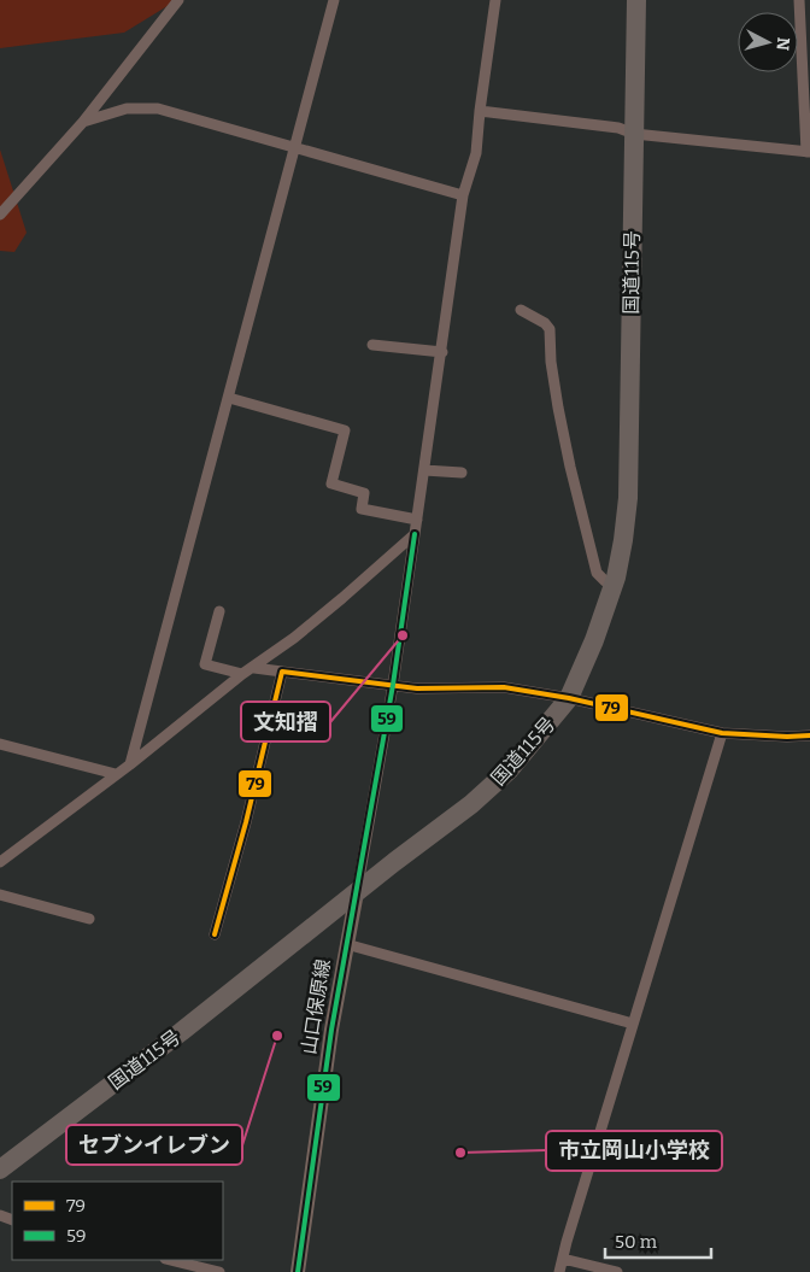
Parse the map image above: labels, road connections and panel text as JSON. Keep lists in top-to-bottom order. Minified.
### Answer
{"streets":{"highway":["国道115号"],"main road":["山口保原線"]},"crossings":[["国道115号","山口保原線"]],"places":["文知摺","セブンイレブン","市立岡山小学校"],"lines":["transit line 59","transit line 79"],"legend":["79","59"],"scale_bar":"50 m","north":"right"}
